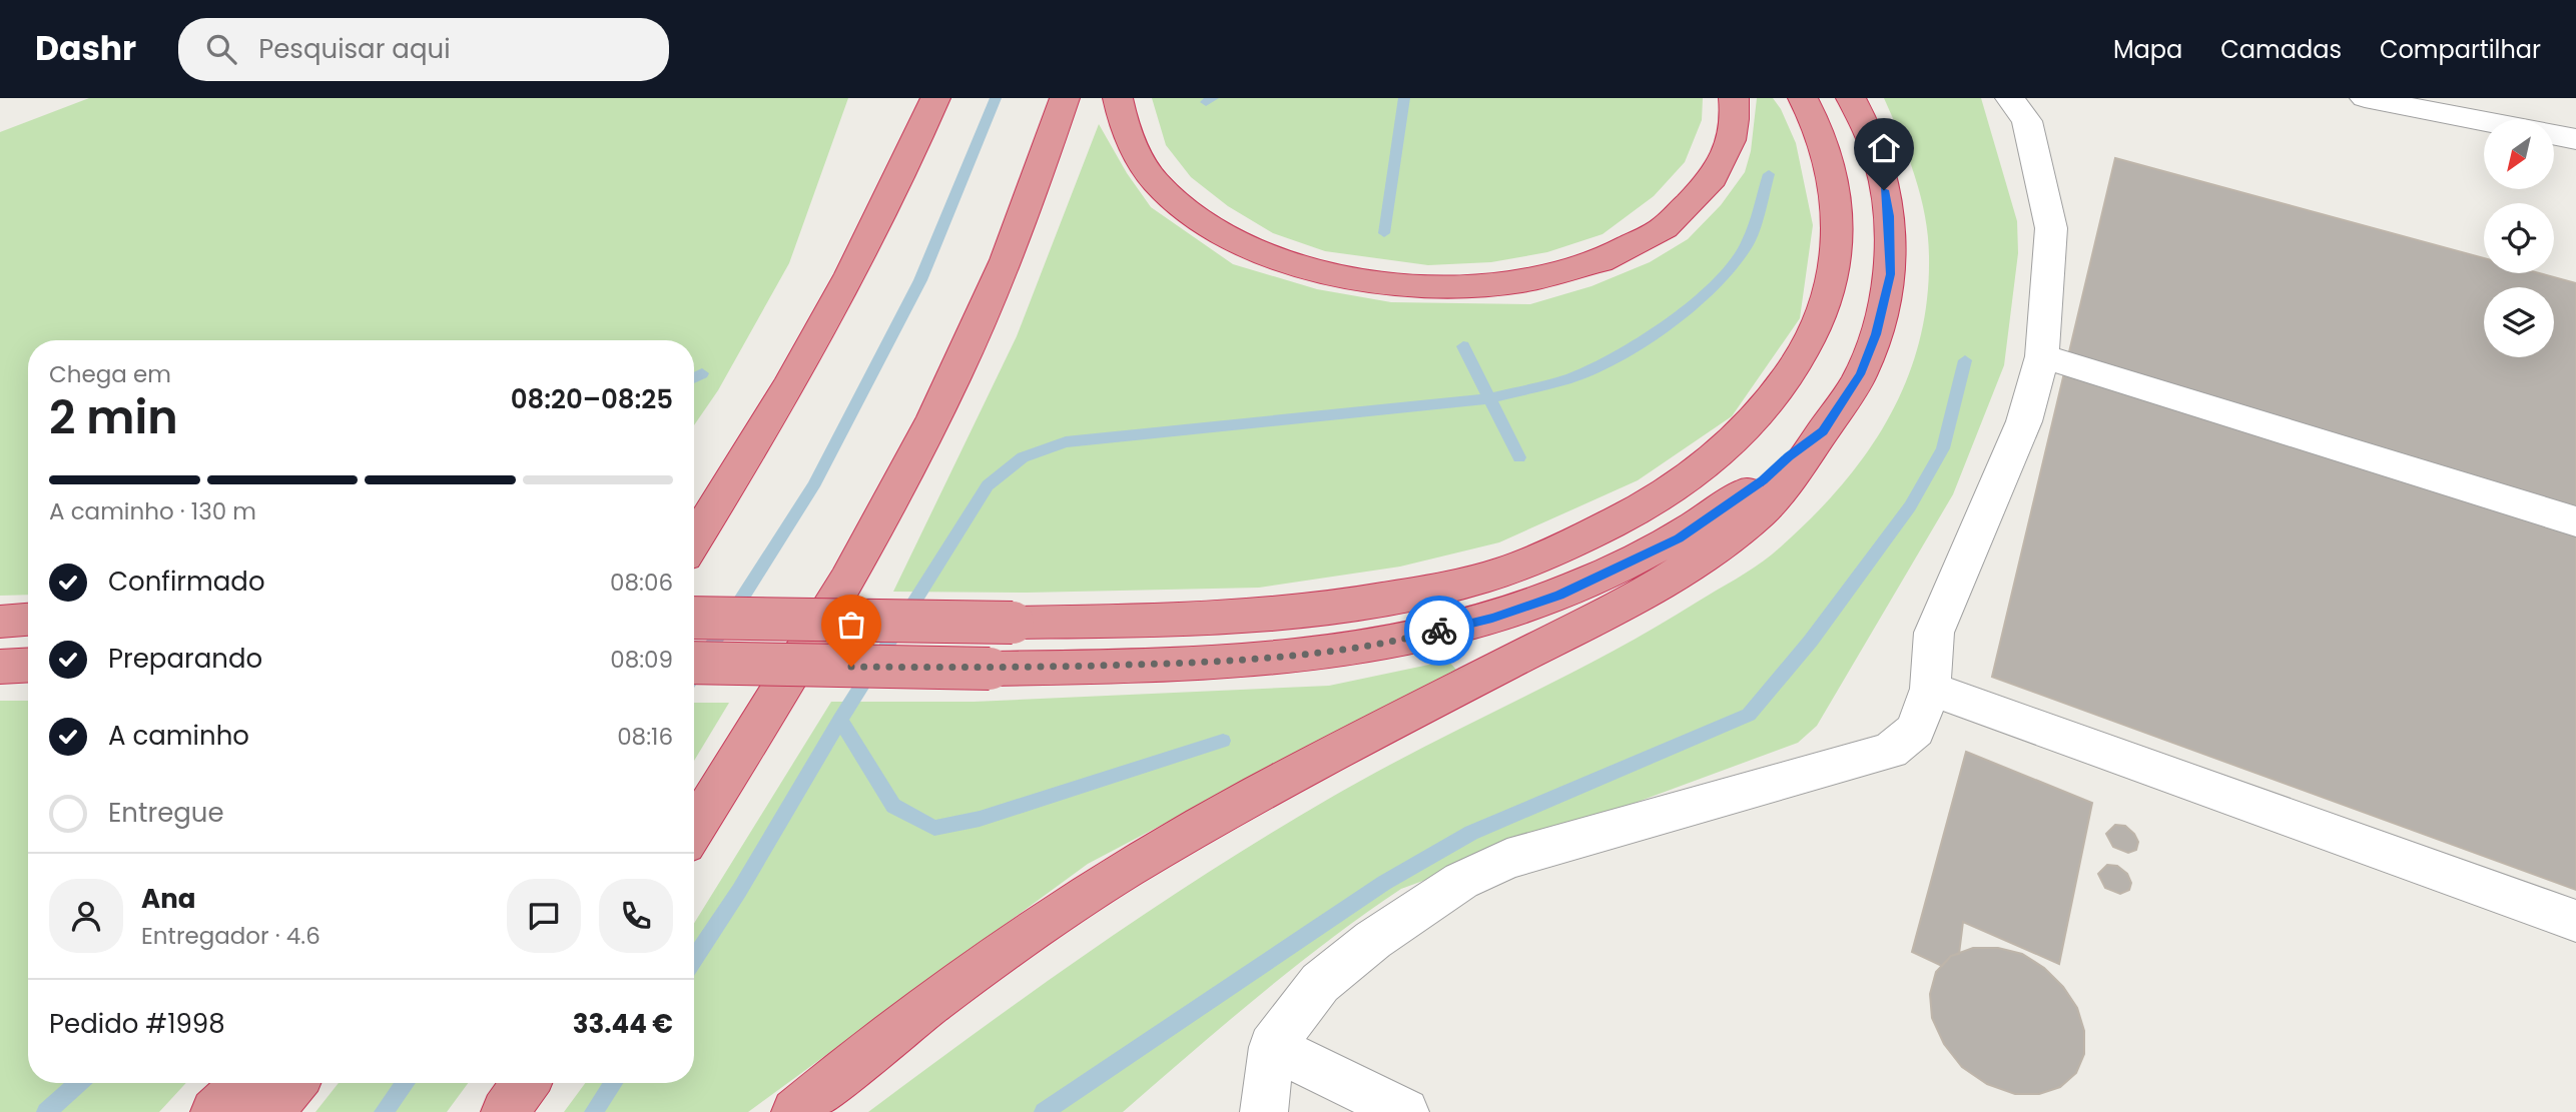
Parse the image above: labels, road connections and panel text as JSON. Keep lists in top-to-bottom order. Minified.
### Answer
{"north":"bottom left","page":{"header":"Dashr","search":"Pesquisar aqui","nav":["Mapa","Camadas","Compartilhar"],"heading":["2 min","Chega em","08:20–08:25"],"panel":["Ana","Entregador · 4.6","Pedido #1998","33.44 €"],"bar":"A caminho · 130 m","list":[["Confirmado","08:06"],["Preparando","08:09"],["A caminho","08:16"],"Entregue"]}}
